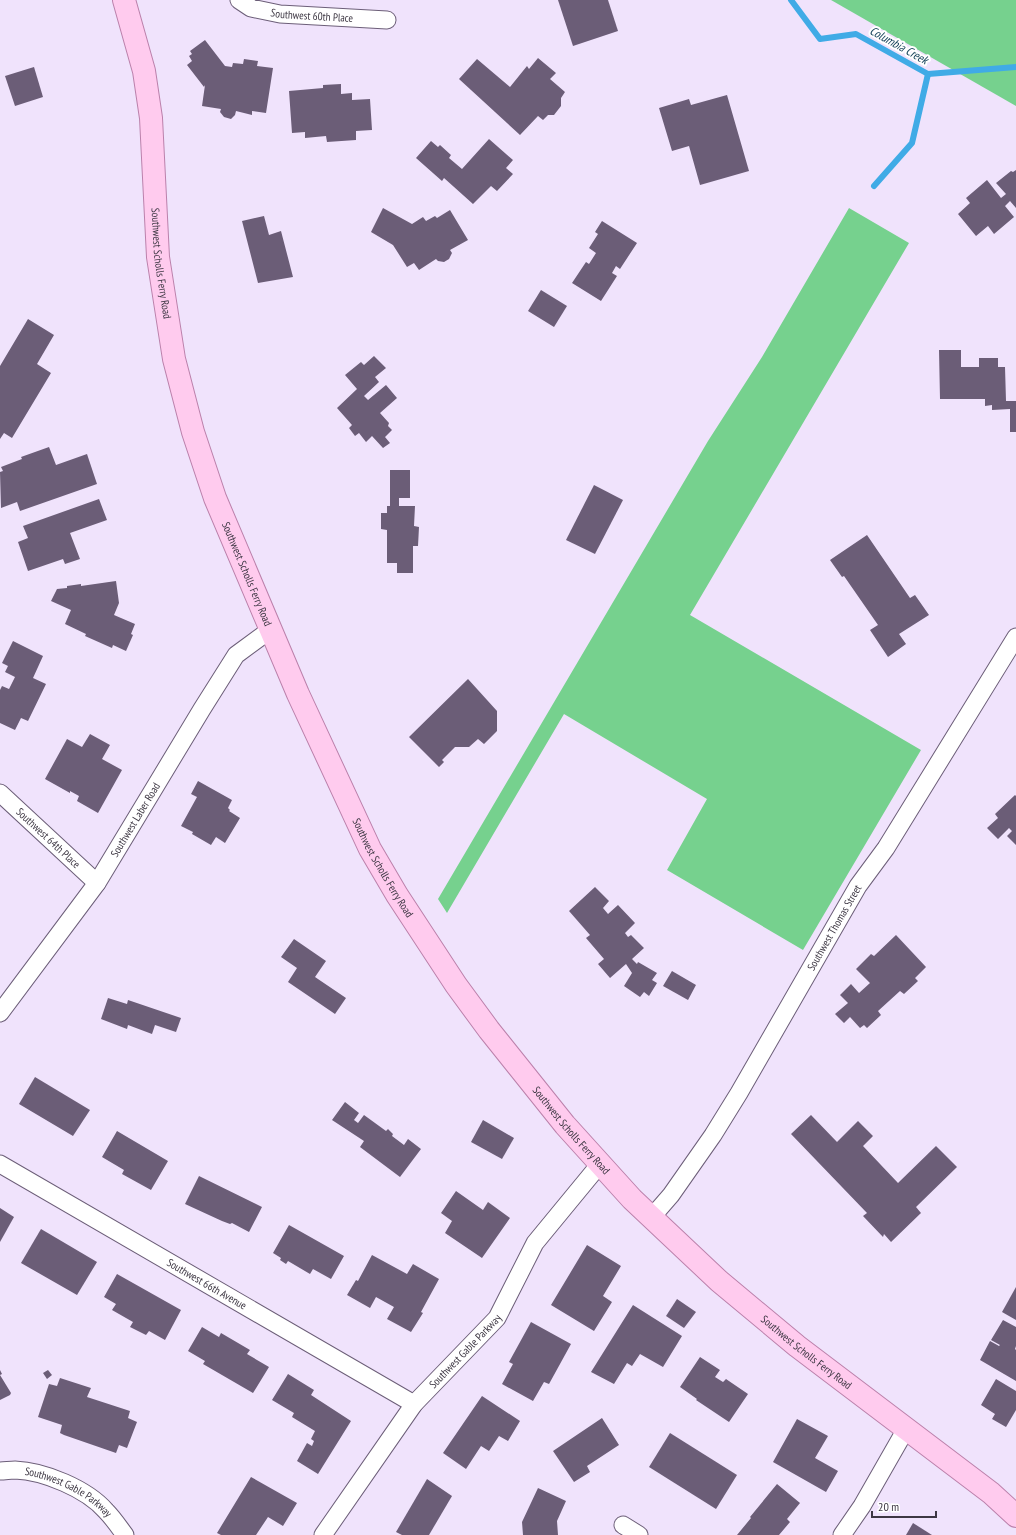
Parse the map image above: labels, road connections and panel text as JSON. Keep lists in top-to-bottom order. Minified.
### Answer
{"streets":{"main road":["Southwest Scholls Ferry Road"],"street":["Southwest 60th Place","Southwest Laber Road","Southwest 64th Place","Southwest Thomas Street","Southwest 66th Avenue","Southwest Gable Parkway"]},"crossings":[["Southwest Scholls Ferry Road","Southwest Laber Road"],["Southwest Scholls Ferry Road","Southwest Thomas Street"],["Southwest Scholls Ferry Road","Southwest Gable Parkway"],["Southwest Laber Road","Southwest 64th Place"],["Southwest 66th Avenue","Southwest Gable Parkway"]],"water":["Columbia Creek"],"scale_bar":"20 m"}
